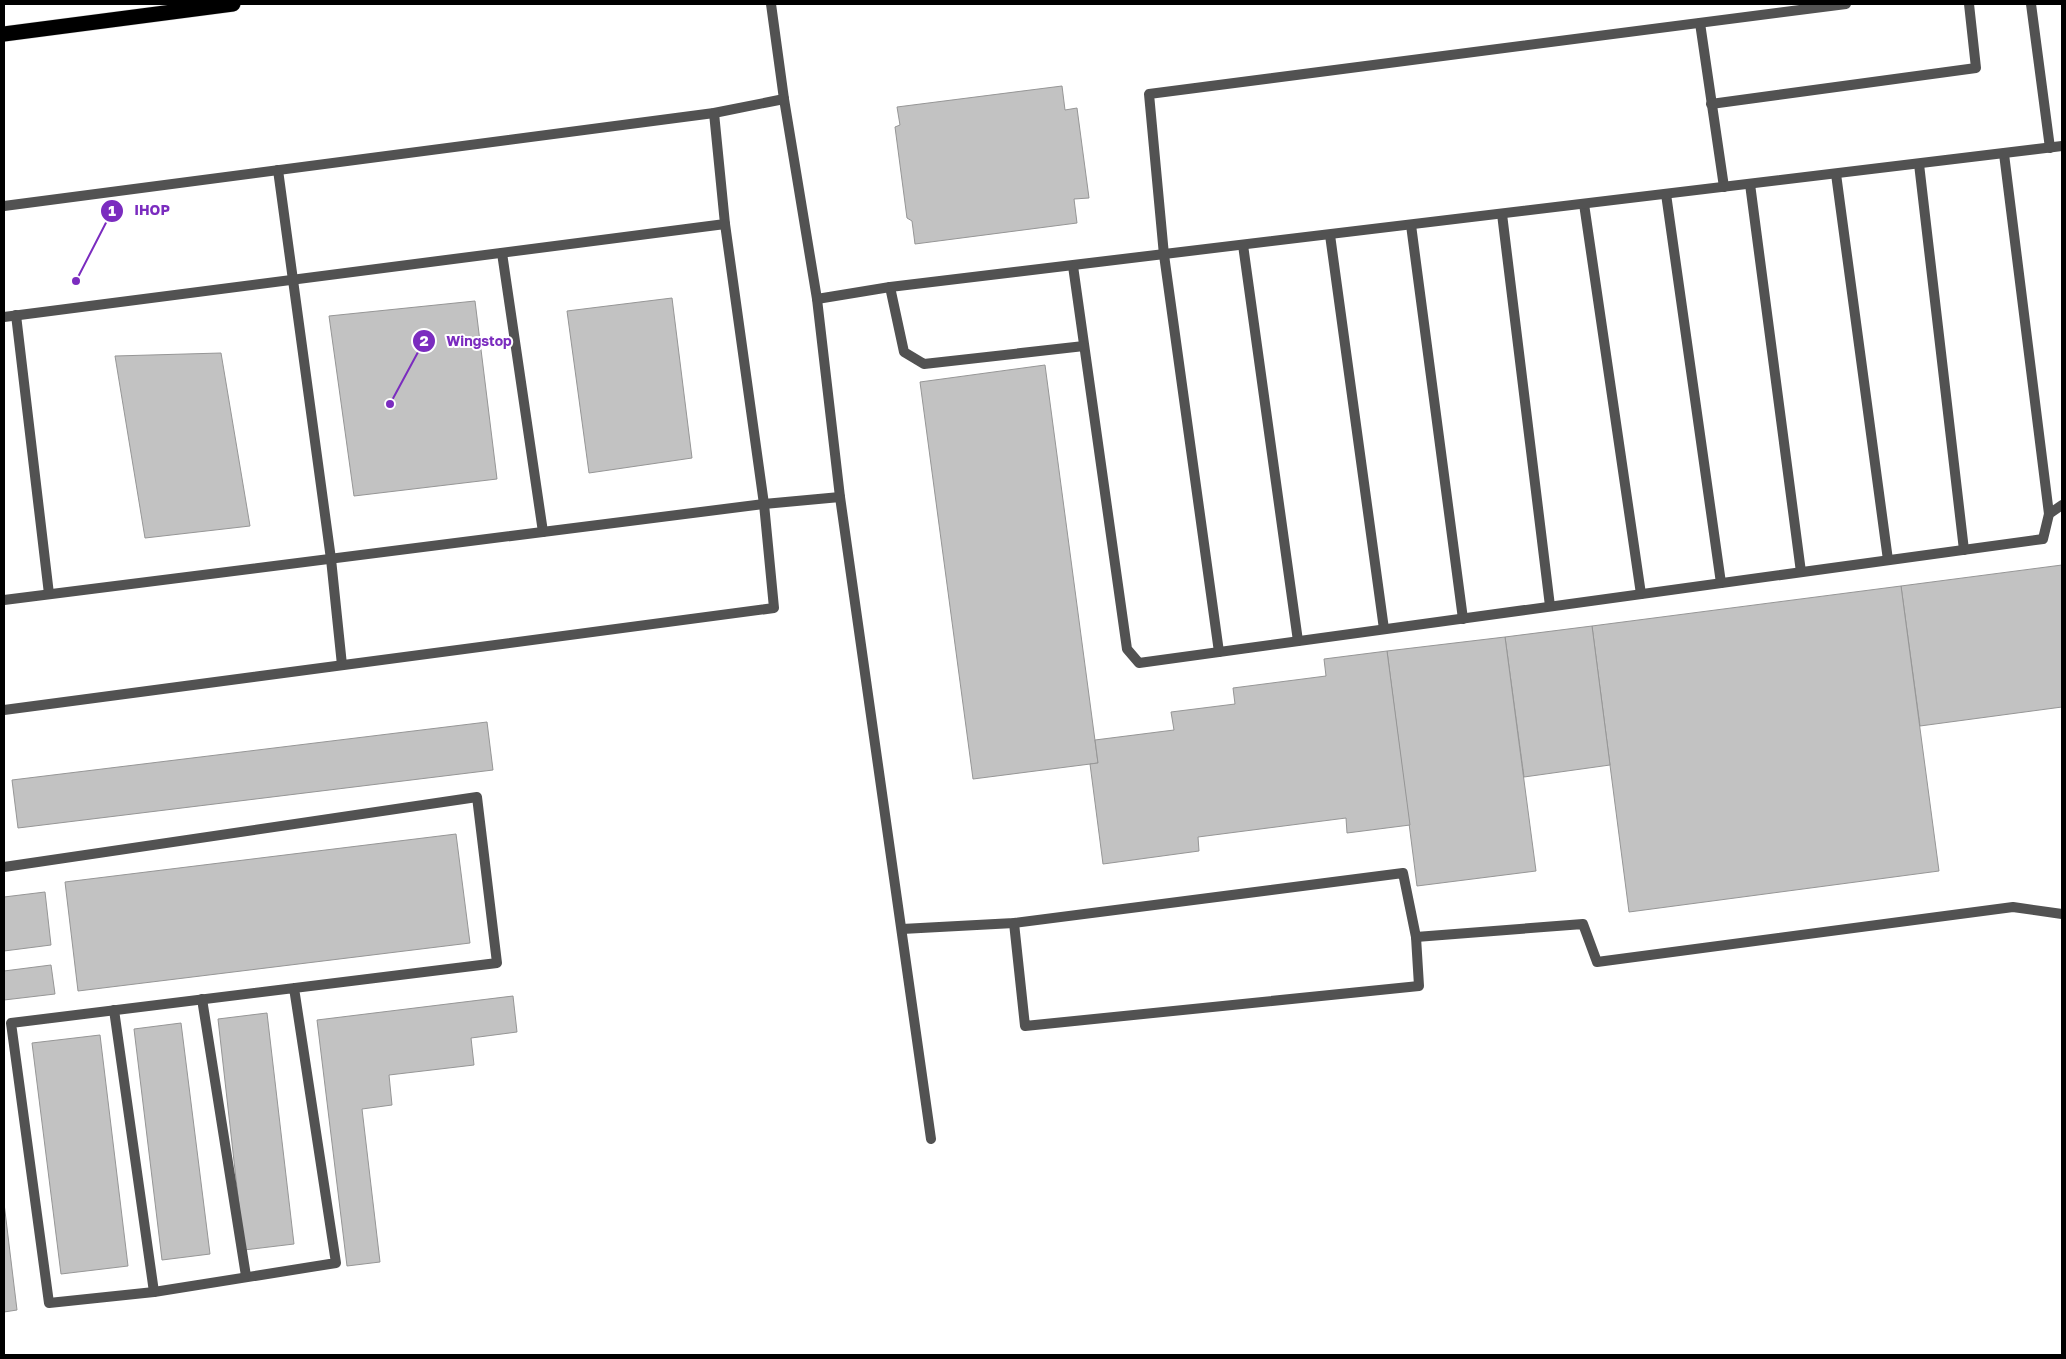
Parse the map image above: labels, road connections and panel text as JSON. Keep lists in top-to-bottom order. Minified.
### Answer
{"places":["IHOP","Wingstop"]}
